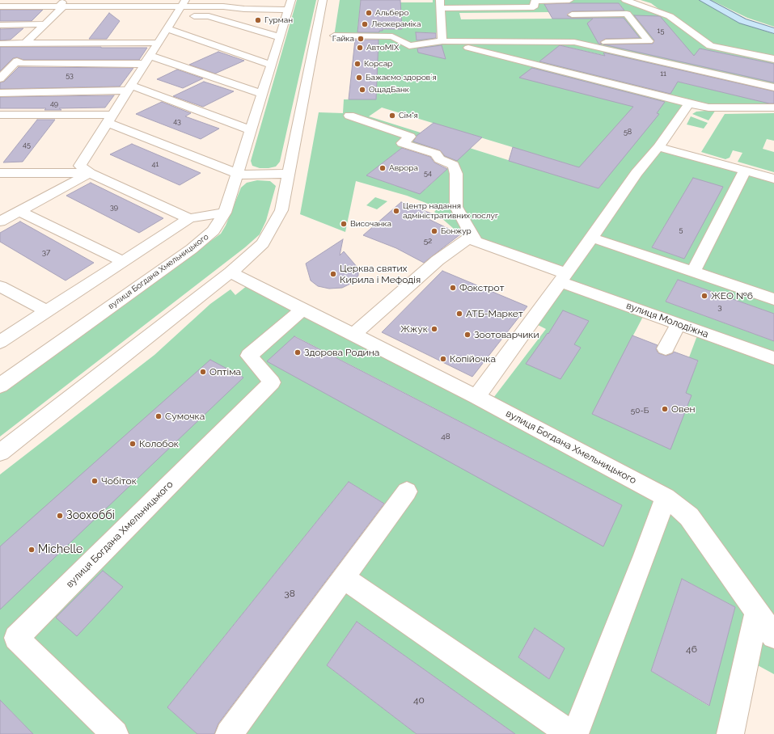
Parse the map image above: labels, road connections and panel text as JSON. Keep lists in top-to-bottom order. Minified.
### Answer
{"streets":{"street":["вулиця Богдана Хмельницького","вулиця Молодіжна"]},"places":["Альберо","Гурман","Леокераміка","Гайка","АвтоMIX","Корсар","Бажаємо здоровʼя","ОщадБанк","Сім\"я","Аврора","Центр надання адміністративних послуг","Височанка","Бонжур","Церква святих Кирила і Мефодія","Фокстрот","ЖЕО №6","АТБ-Маркет","Жжук","Зоотоварчики","Здорова Родина","Копійочка","Оптіма","Овен","Сумочка","Колобок","Чобіток","Зоохоббі","Michelle"],"house_numbers":["15","11","53","49","43","58","45","41","54","39","5","52","37","3","50-Б","48","38","46","40"]}
